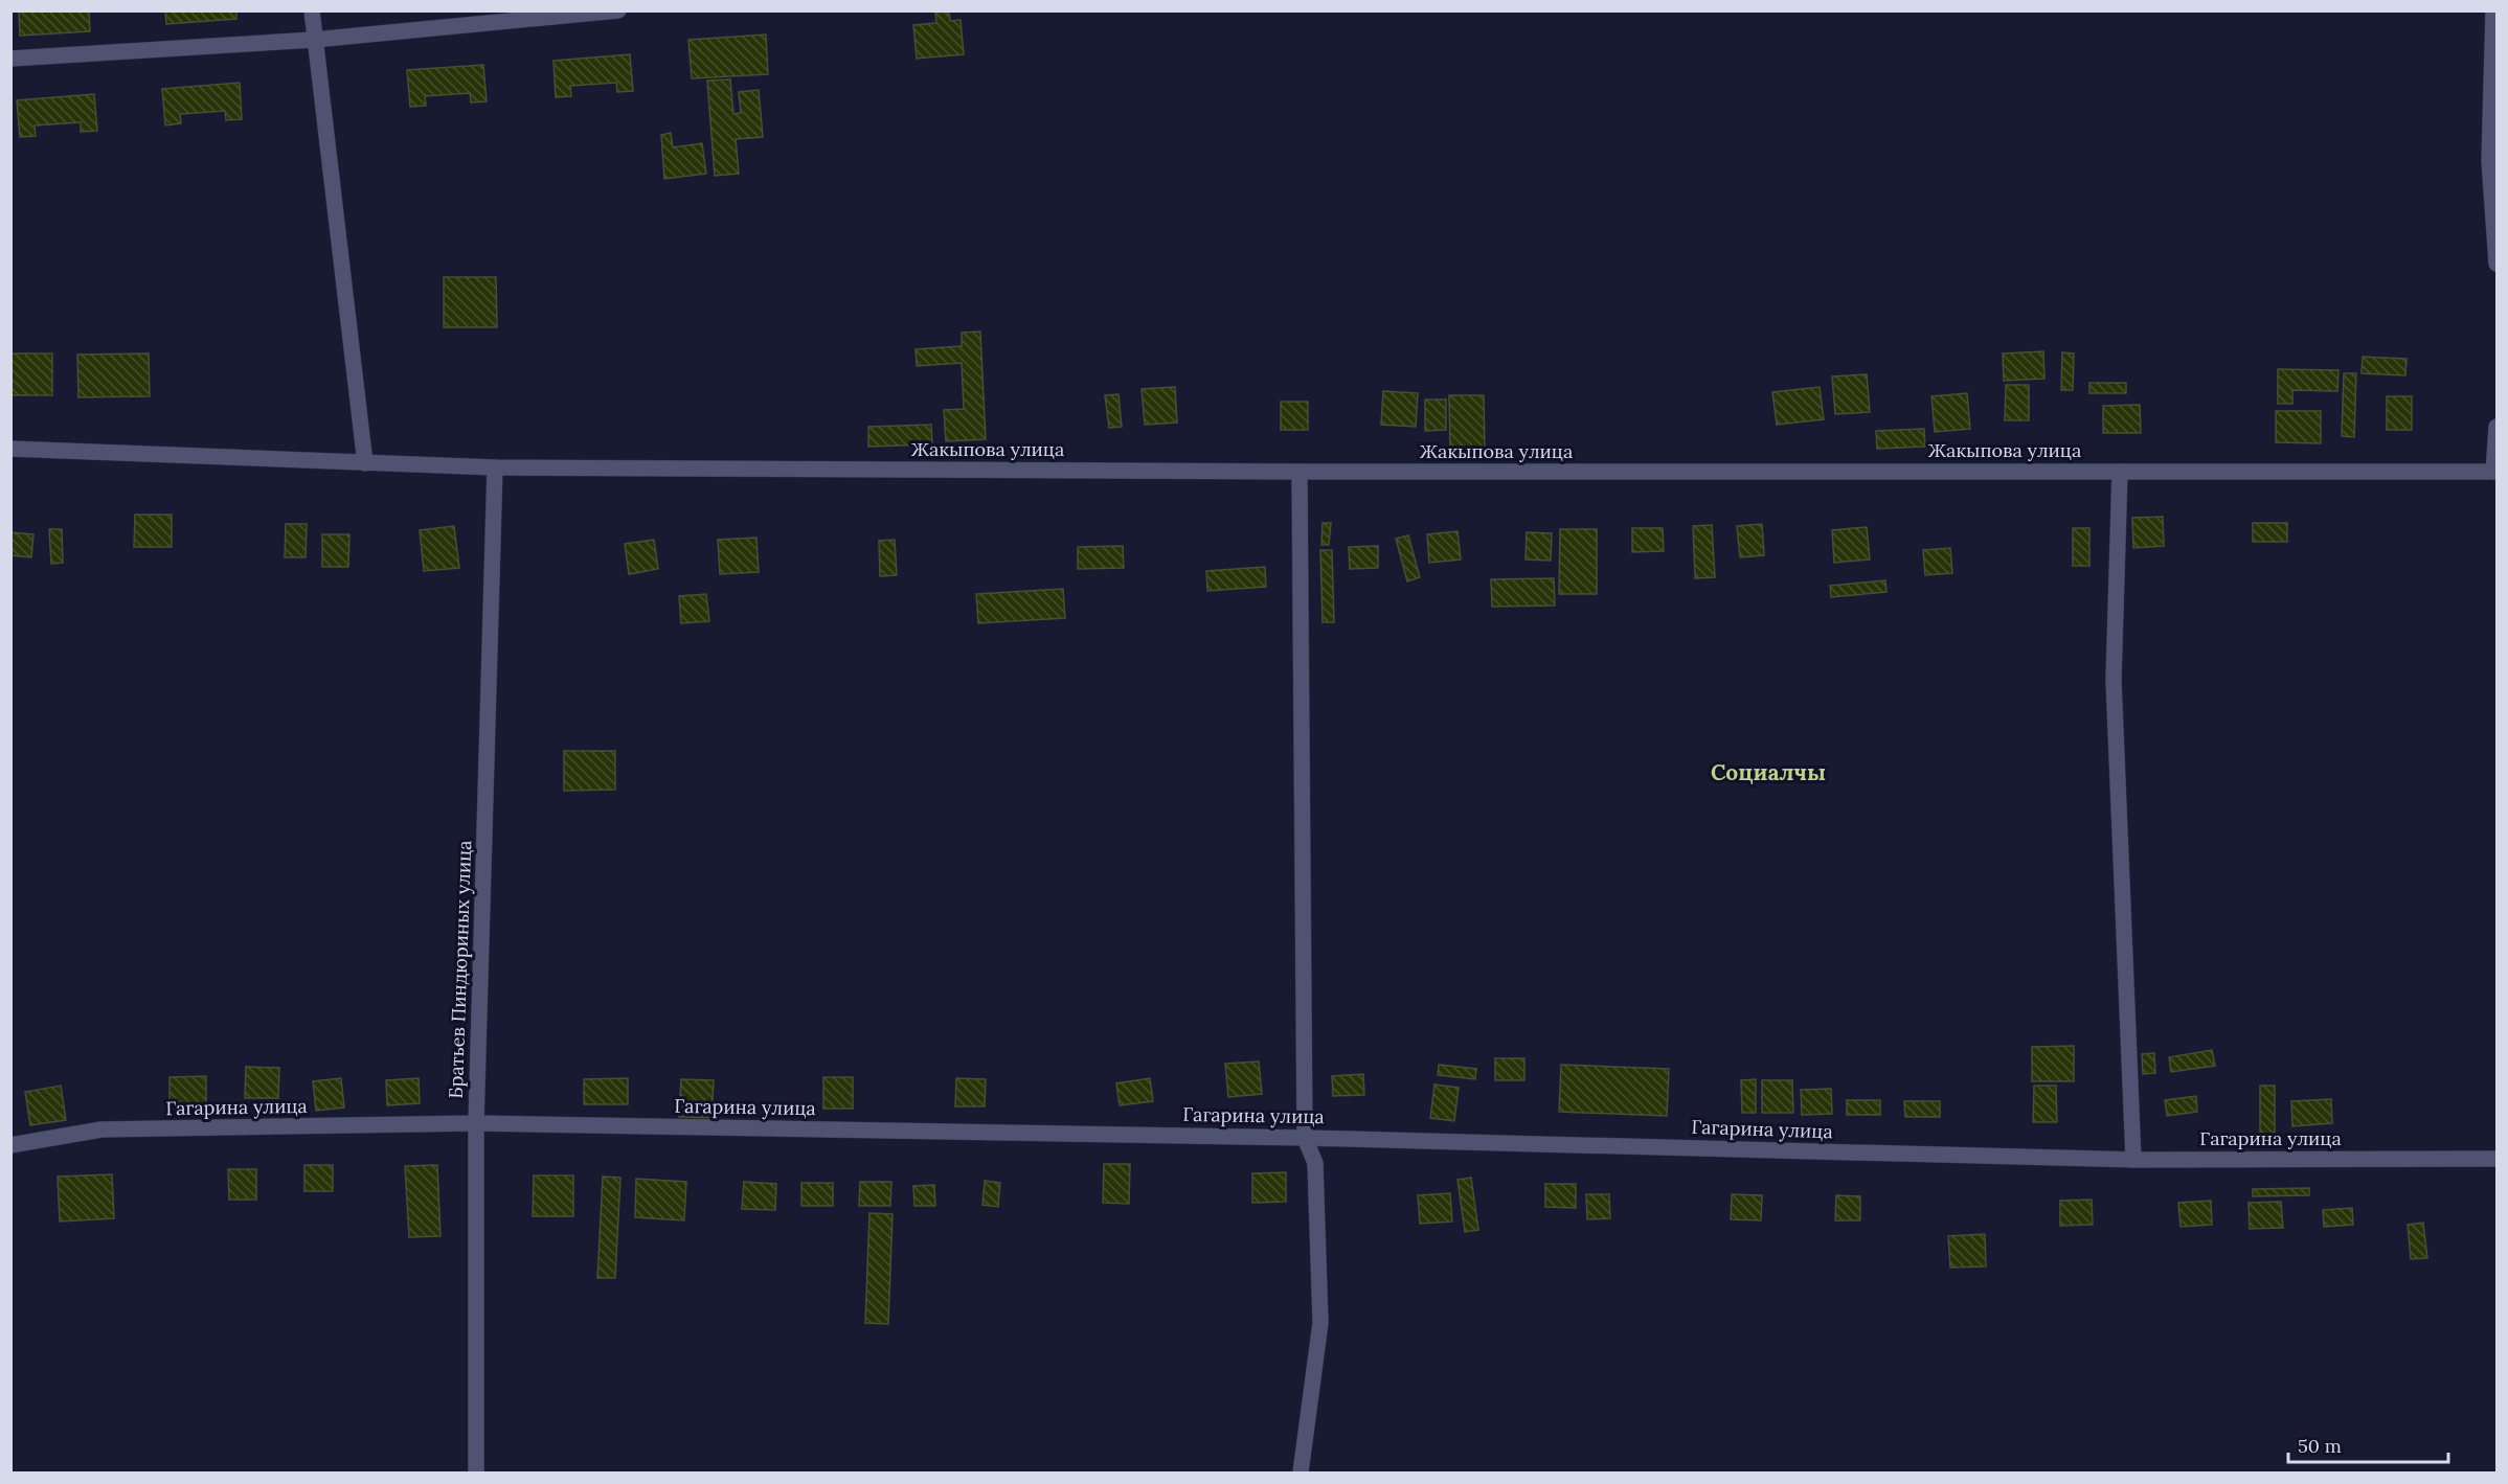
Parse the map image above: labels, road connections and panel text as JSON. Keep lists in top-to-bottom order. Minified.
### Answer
{"streets":{"street":["Жакыпова улица","Братьев Пиндюриных улица","Гагарина улица"]},"crossings":[["Жакыпова улица","Братьев Пиндюриных улица"],["Братьев Пиндюриных улица","Гагарина улица"]],"districts":["Социалчы"],"scale_bar":"50 m"}
